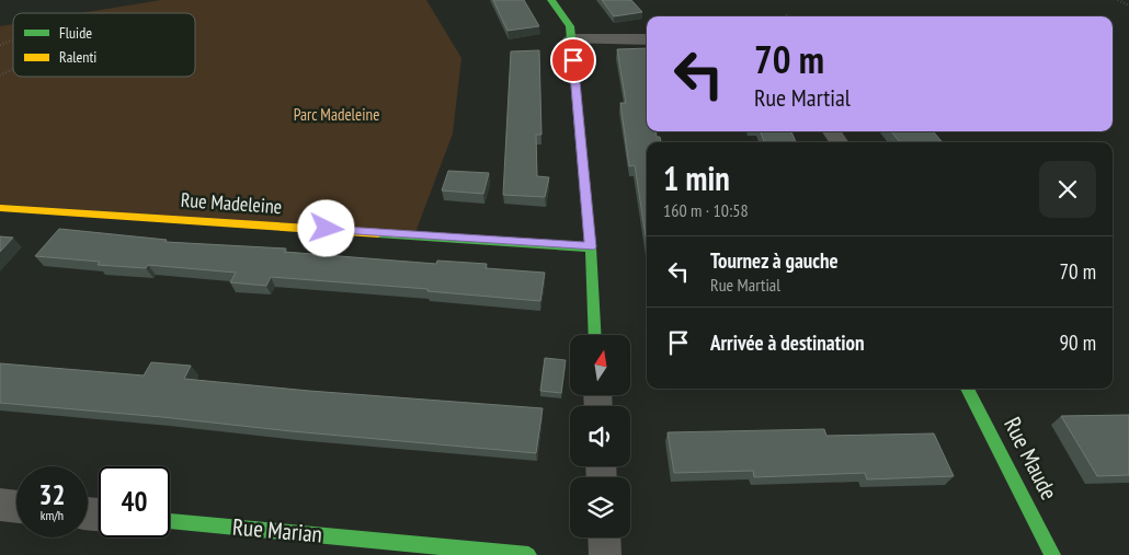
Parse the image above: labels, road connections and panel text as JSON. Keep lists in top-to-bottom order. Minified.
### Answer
{"streets":{"street":["Rue Madeleine","Rue Maude","Rue Marian"]},"parks":["Parc Madeleine"],"legend":["Fluide","Ralenti"],"north":"top","page":{"turn":["70 m","Rue Martial"],"heading":["1 min","160 m · 10:58"],"list":[{"name":"Tournez à gauche","note":"Rue Martial","value":"70 m"},{"name":"Arrivée à destination","value":"90 m"}],"speed":"32 km/h","limit":"40"}}
